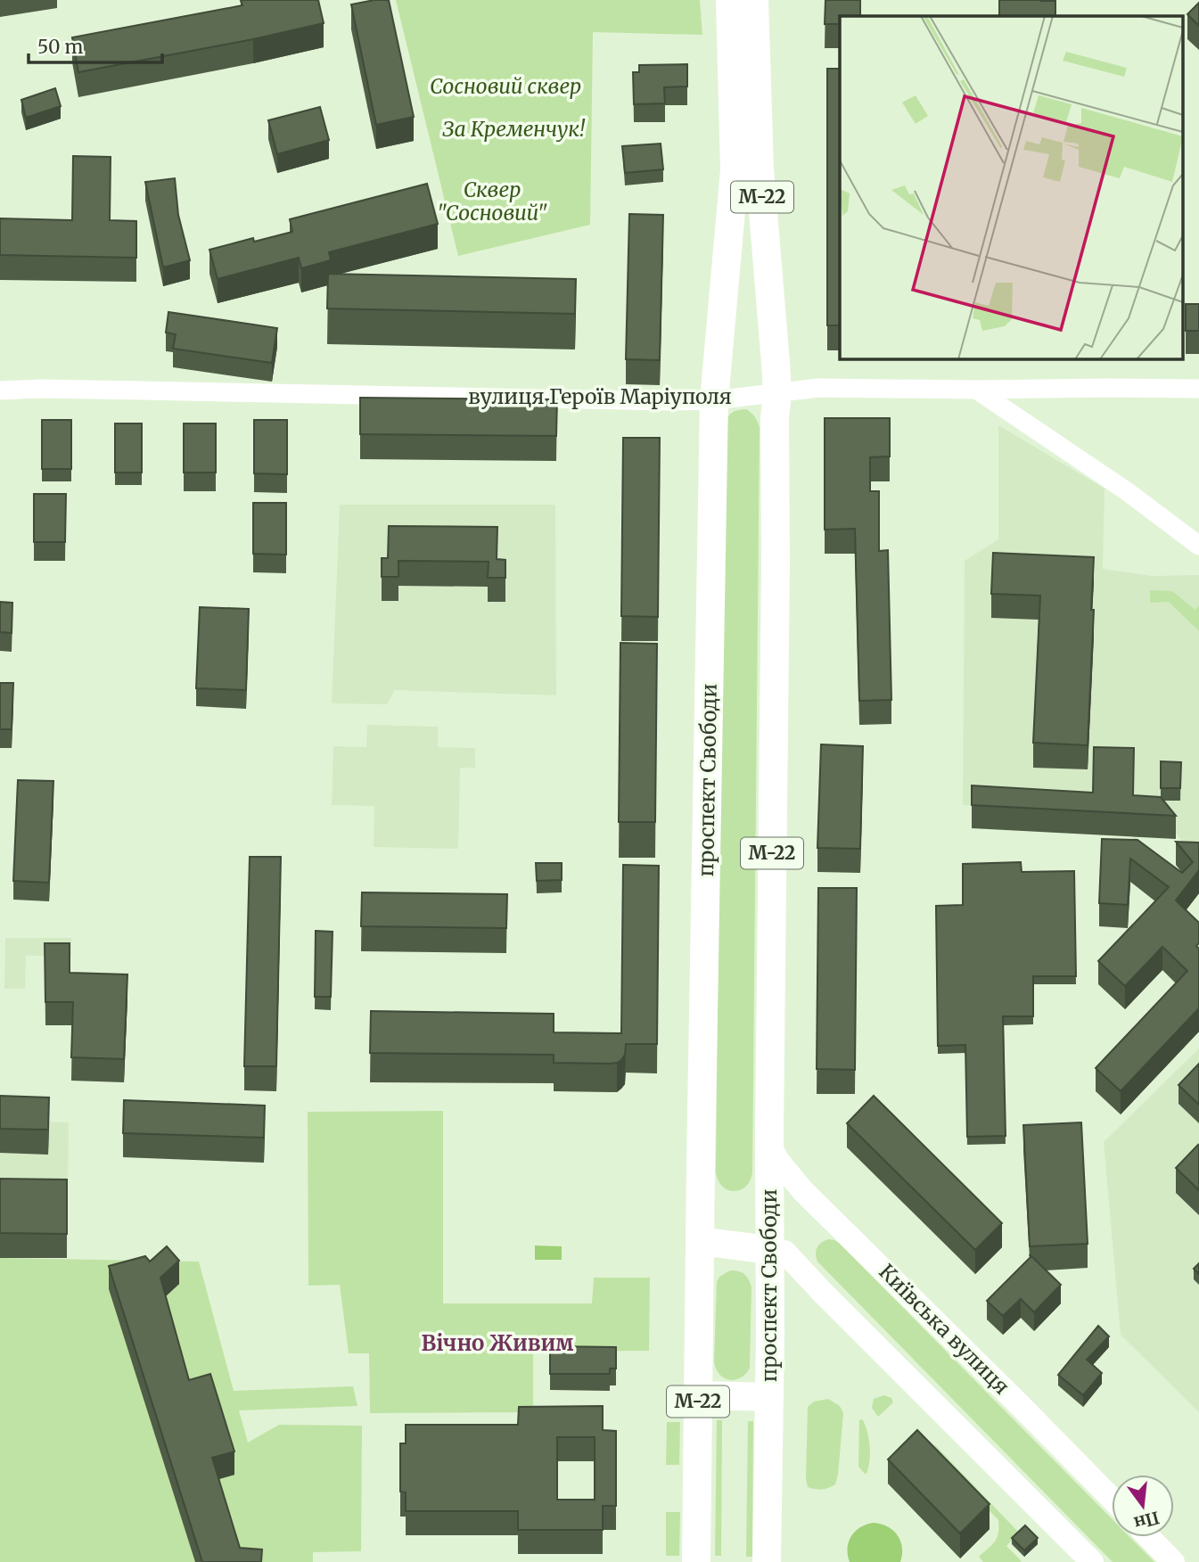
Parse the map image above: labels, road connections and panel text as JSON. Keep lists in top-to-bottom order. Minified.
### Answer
{"streets":{"highway":["М-22","проспект Свободи"],"main road":["Київська вулиця"],"street":["вулиця Героїв Маріуполя"]},"crossings":[["вулиця Героїв Маріуполя","проспект Свободи"],["проспект Свободи","Київська вулиця"]],"districts":["Вічно Живим"],"parks":["Сосновий сквер","За Кременчук!","Сквер \"Сосновий\""],"scale_bar":"50 m","north":"bottom"}
